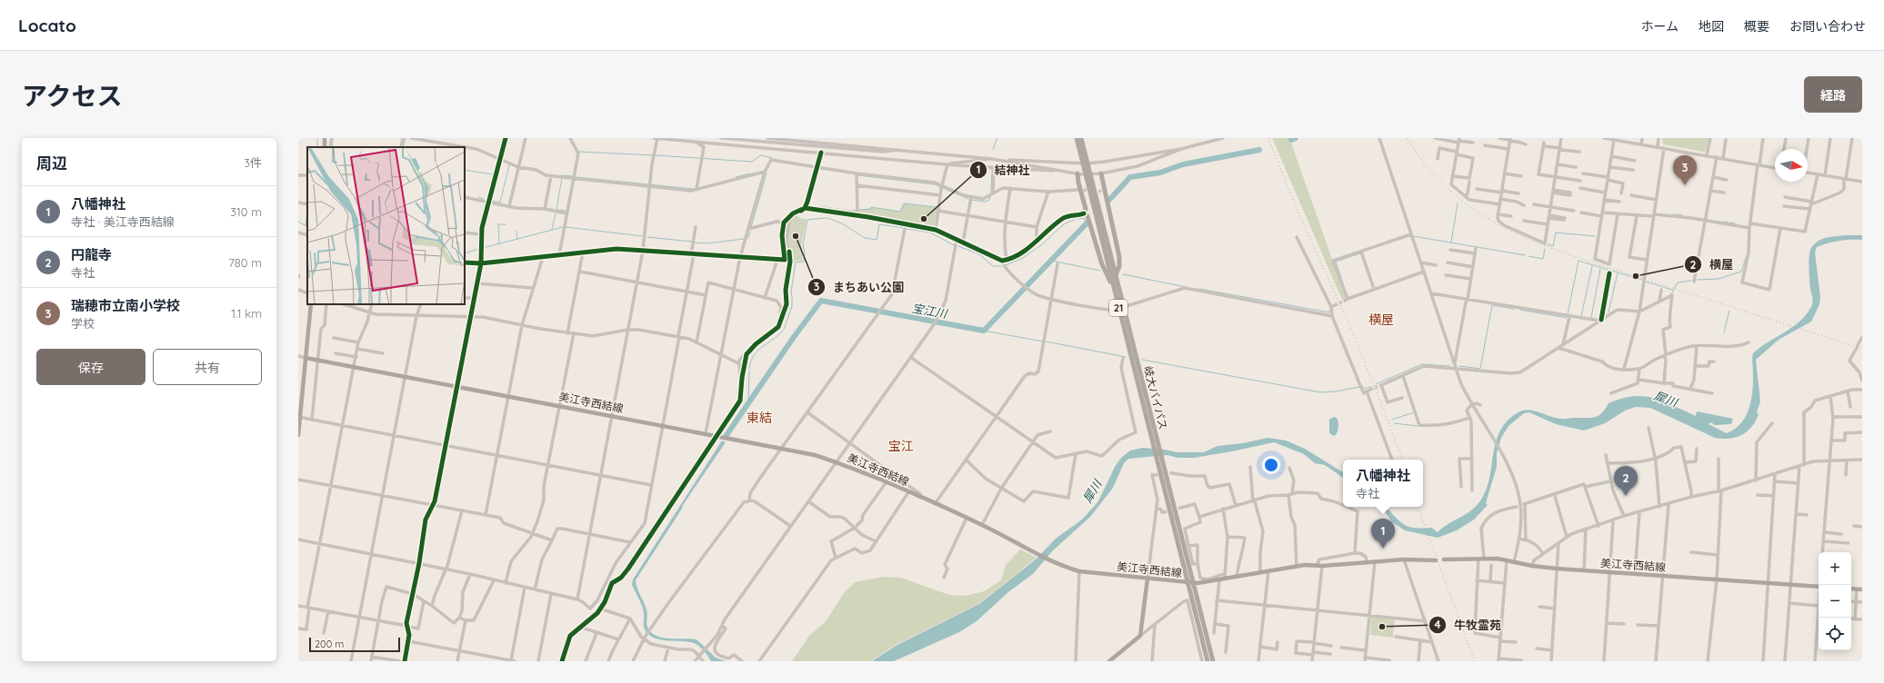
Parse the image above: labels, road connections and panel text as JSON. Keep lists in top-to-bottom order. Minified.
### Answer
{"streets":{"highway":["21","岐大バイパス"],"main road":["美江寺西結線"]},"crossings":[["岐大バイパス","美江寺西結線"]],"districts":["横屋","東結","宝江"],"water":["宝江川","犀川"],"places":["結神社","まちあい公園","横屋","牛牧霊苑"],"scale_bar":"200 m","north":"right","page":{"header":"Locato","nav":["ホーム","地図","概要","お問い合わせ"],"title":"アクセス","buttons":["経路",["保存","共有"]],"heading":["周辺","3件"],"pins":["3","2","1"],"list":[{"mark":"1","name":"八幡神社","note":"寺社 · 美江寺西結線","value":"310 m"},{"mark":"2","name":"円龍寺","note":"寺社","value":"780 m"},{"mark":"3","name":"瑞穂市立南小学校","note":"学校","value":"1.1 km"}],"popup":["八幡神社","寺社"],"map_buttons":["+","−"],"scale":"200 m"}}
